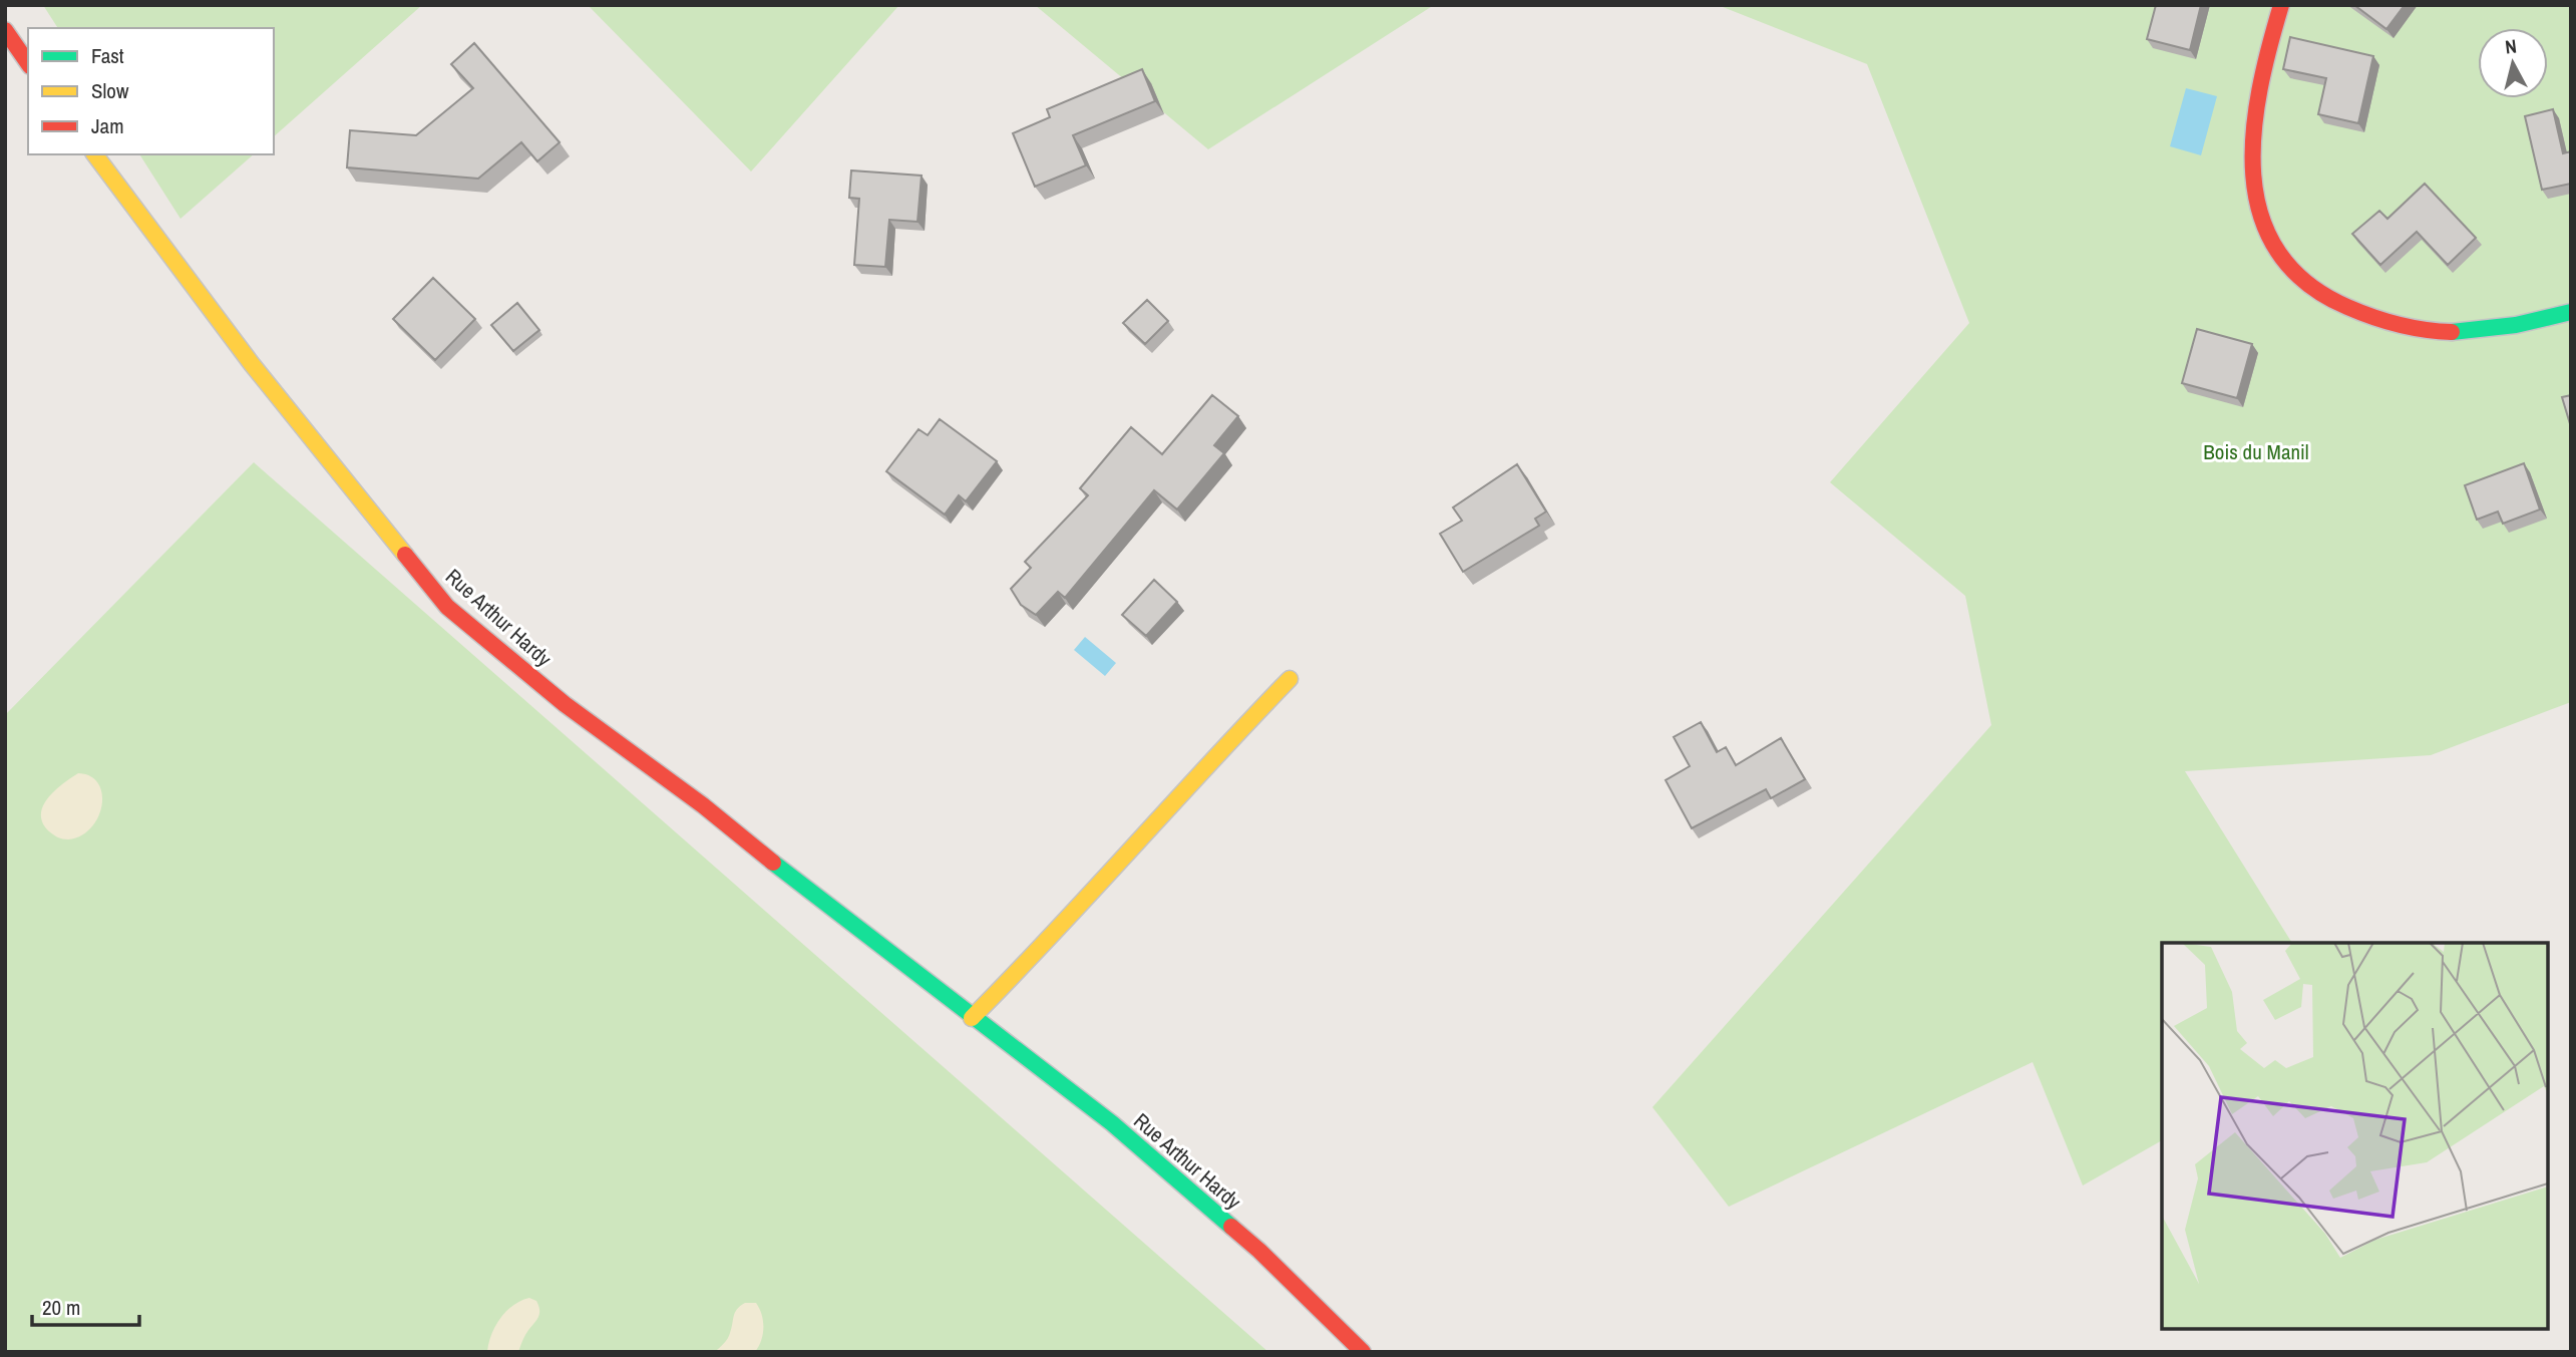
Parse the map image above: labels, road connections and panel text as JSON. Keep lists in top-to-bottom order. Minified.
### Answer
{"streets":{"street":["Rue Arthur Hardy"]},"parks":["Bois du Manil"],"legend":["Fast","Slow","Jam"],"scale_bar":"20 m","north":"top"}
